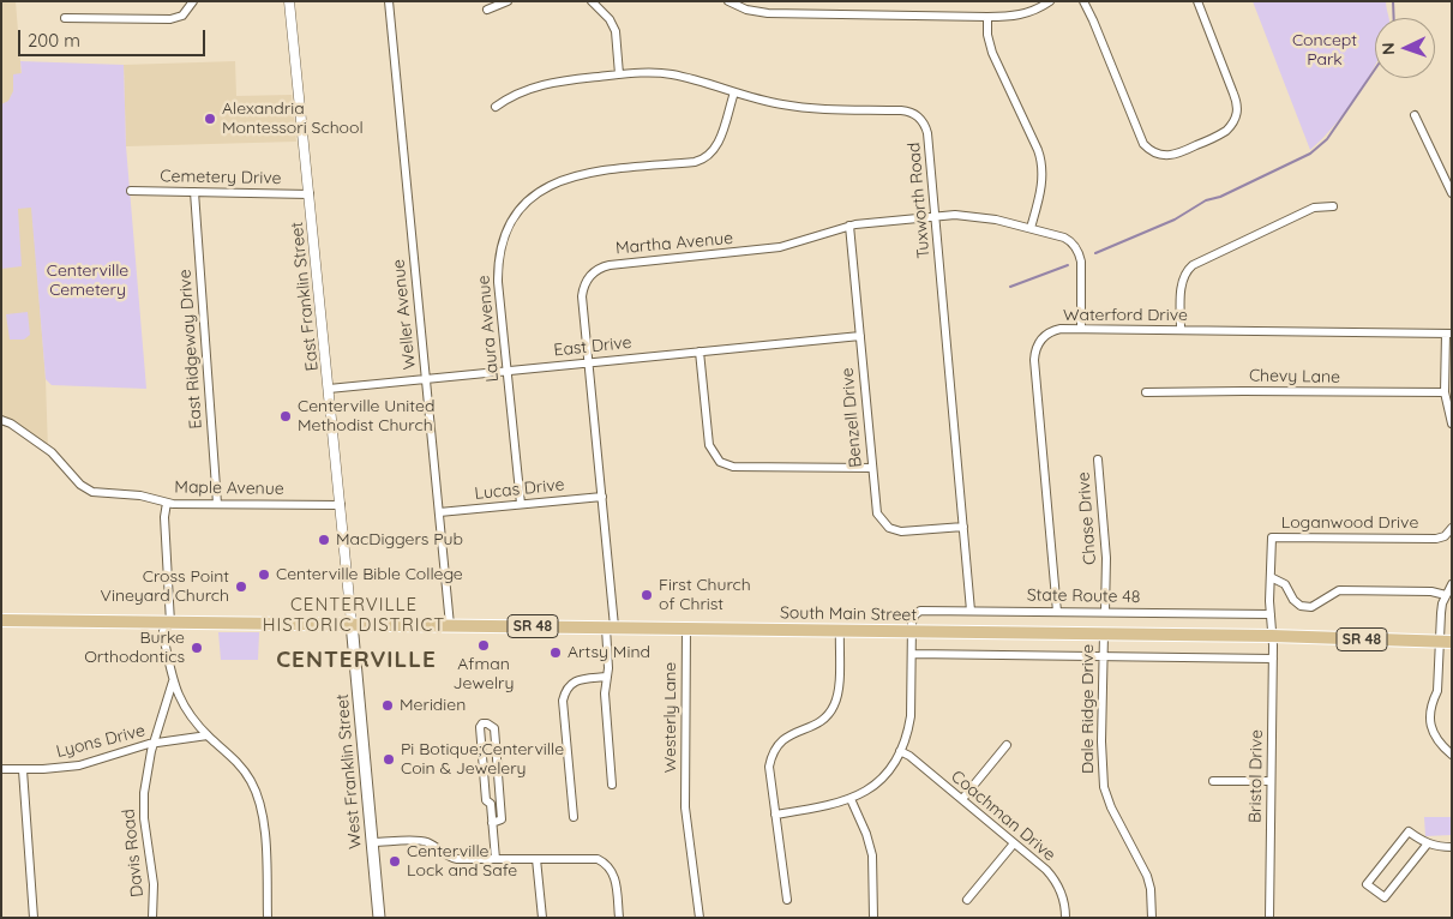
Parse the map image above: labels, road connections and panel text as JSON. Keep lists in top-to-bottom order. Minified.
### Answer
{"streets":{"main road":["South Main Street","SR 48","West Franklin Street"],"street":["Cemetery Drive","Tuxworth Road","Martha Avenue","East Franklin Street","Weller Avenue","Waterford Drive","Laura Avenue","East Drive","East Ridgeway Drive","Chevy Lane","Benzell Drive","Maple Avenue","Lucas Drive","Chase Drive","Loganwood Drive","State Route 48","Dale Ridge Drive","Westerly Lane","Lyons Drive","Bristol Drive","Coachman Drive","Davis Road"]},"crossings":[["Cemetery Drive","East Franklin Street"],["Cemetery Drive","East Ridgeway Drive"],["Tuxworth Road","Martha Avenue"],["Tuxworth Road","Laura Avenue"],["Tuxworth Road","Benzell Drive"],["Tuxworth Road","State Route 48"],["Martha Avenue","Waterford Drive"],["Martha Avenue","East Drive"],["Martha Avenue","Benzell Drive"],["Martha Avenue","Lucas Drive"],["Martha Avenue","South Main Street"],["East Franklin Street","East Drive"],["East Franklin Street","Maple Avenue"],["East Franklin Street","South Main Street"],["East Franklin Street","SR 48"],["East Franklin Street","West Franklin Street"],["Weller Avenue","East Drive"],["Weller Avenue","Lucas Drive"],["Weller Avenue","South Main Street"],["Waterford Drive","State Route 48"],["Laura Avenue","East Drive"],["Laura Avenue","Lucas Drive"],["East Drive","Benzell Drive"],["East Ridgeway Drive","Maple Avenue"],["Chase Drive","State Route 48"],["Loganwood Drive","State Route 48"],["Loganwood Drive","South Main Street"],["Loganwood Drive","SR 48"],["Loganwood Drive","Bristol Drive"],["State Route 48","South Main Street"],["South Main Street","SR 48"],["South Main Street","Dale Ridge Drive"],["South Main Street","Westerly Lane"],["South Main Street","West Franklin Street"],["South Main Street","Bristol Drive"],["SR 48","West Franklin Street"],["SR 48","Bristol Drive"],["Lyons Drive","Davis Road"]],"districts":["CENTERVILLE HISTORIC DISTRICT","CENTERVILLE"],"parks":["Concept Park","Centerville Cemetery"],"places":["Alexandria Montessori School","Centerville United Methodist Church","MacDiggers Pub","Centerville Bible College","Cross Point Vineyard Church","First Church of Christ","Afman Jewelry","Burke Orthodontics","Artsy Mind","Meridien","Pi Botique;Centerville Coin & Jewelery","Centerville Lock and Safe"],"scale_bar":"200 m","north":"left"}
